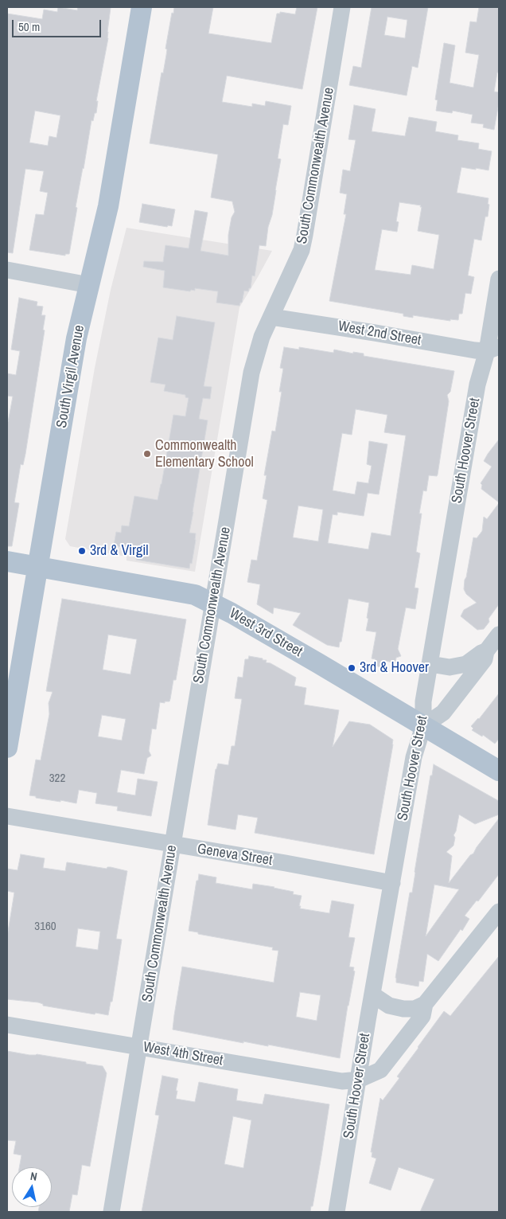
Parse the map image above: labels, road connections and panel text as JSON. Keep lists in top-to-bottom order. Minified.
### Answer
{"streets":{"main road":["South Virgil Avenue","West 3rd Street"],"street":["South Commonwealth Avenue","West 2nd Street","South Hoover Street","Geneva Street","West 4th Street"]},"crossings":[["South Commonwealth Avenue","West 2nd Street"],["South Commonwealth Avenue","West 3rd Street"],["South Commonwealth Avenue","Geneva Street"],["South Commonwealth Avenue","West 4th Street"],["West 2nd Street","South Hoover Street"],["South Virgil Avenue","West 3rd Street"],["South Hoover Street","West 3rd Street"],["South Hoover Street","Geneva Street"],["South Hoover Street","West 4th Street"]],"places":["Commonwealth Elementary School","3rd & Virgil","3rd & Hoover"],"house_numbers":["322","3160"],"scale_bar":"50 m","north":"top"}
